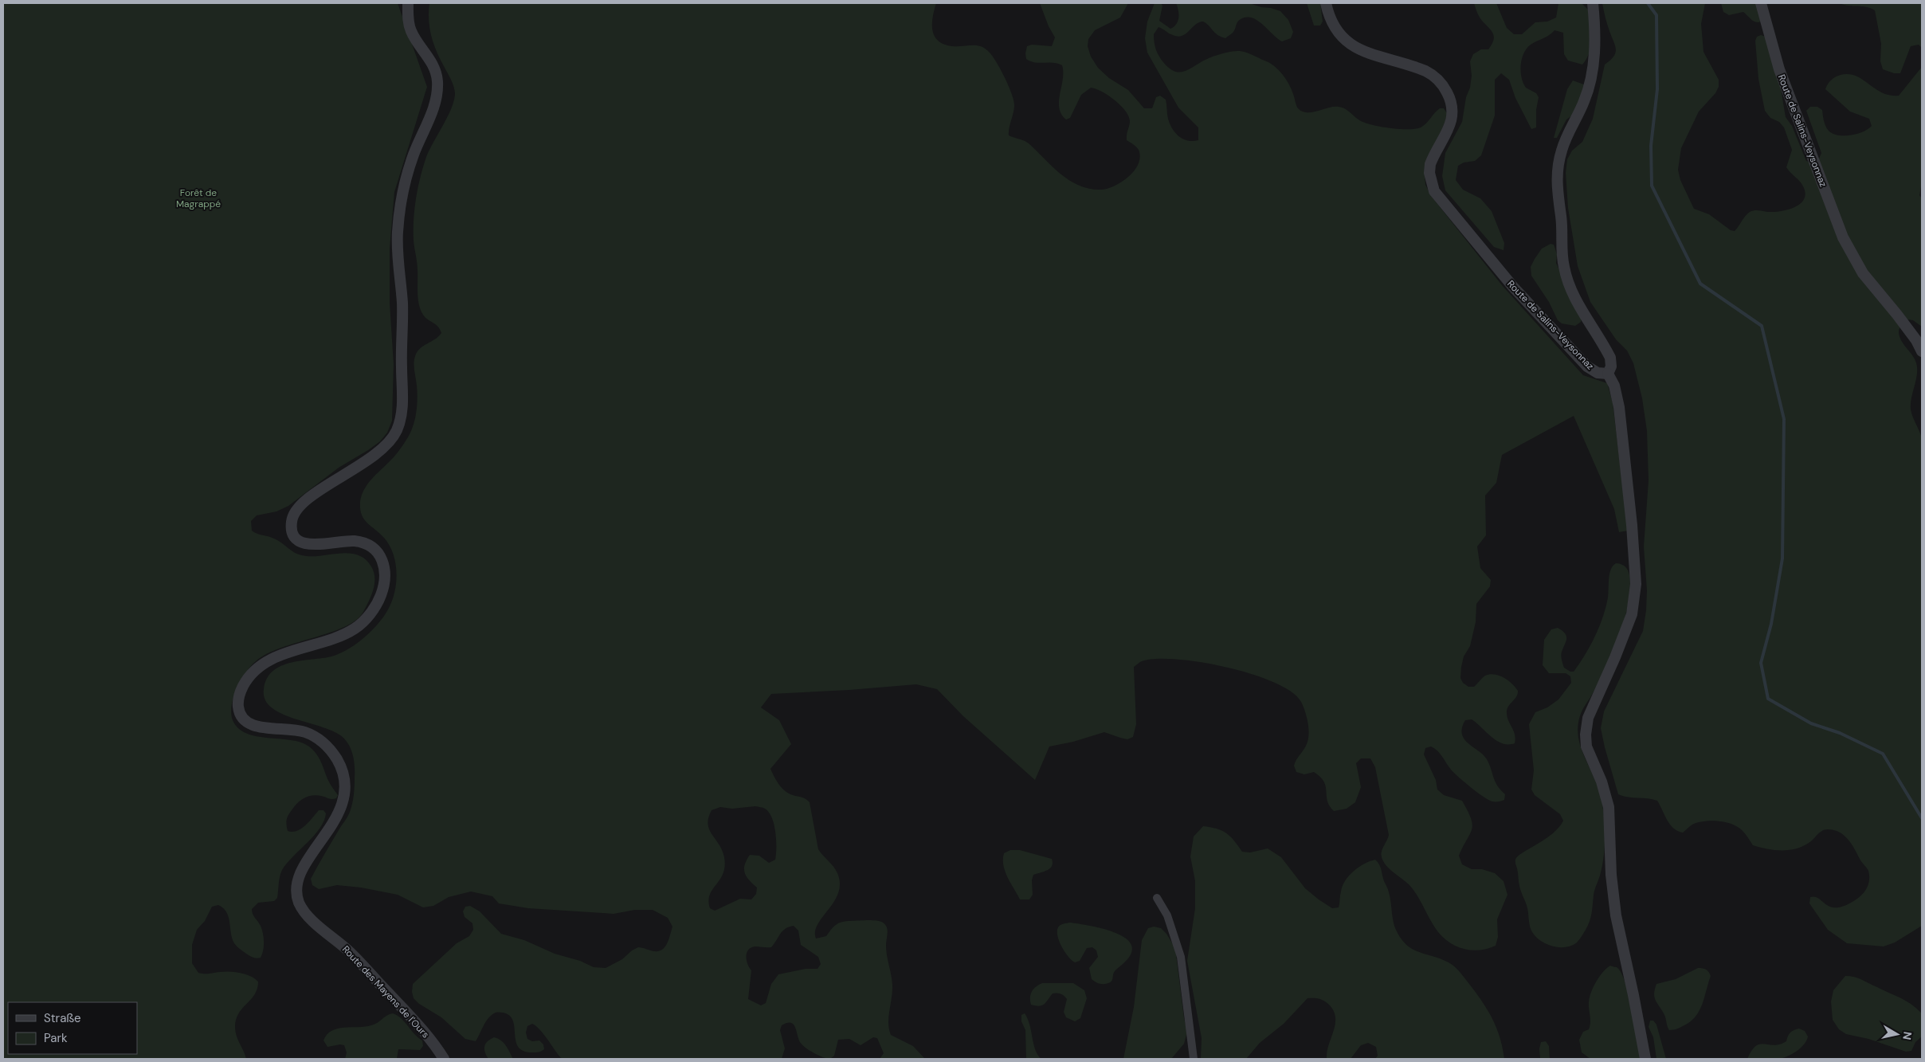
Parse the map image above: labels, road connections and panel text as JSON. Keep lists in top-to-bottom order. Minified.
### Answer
{"streets":{"street":["Route de Salins-Veysonnaz","Route des Mayens de l'Ours"]},"parks":["Forêt de Magrappé"],"legend":["Straße","Park"],"north":"right"}
